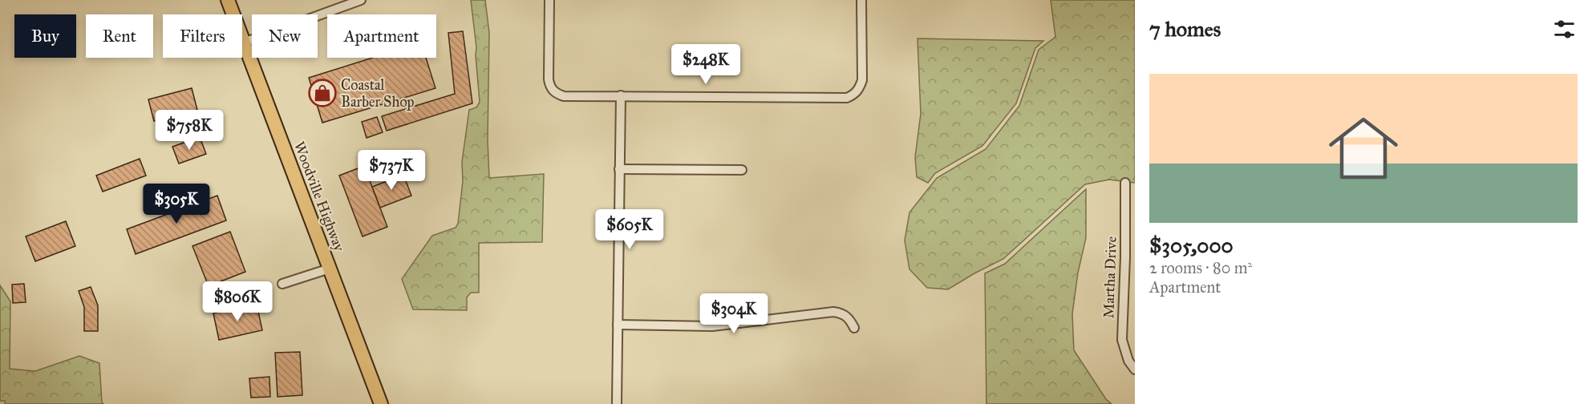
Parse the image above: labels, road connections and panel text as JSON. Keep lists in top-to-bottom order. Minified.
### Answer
{"streets":{"main road":["Woodville Highway"],"street":["Martha Drive"]},"places":{"shop":["Coastal Barber Shop"]},"page":{"heading":"7 homes","chip":["Buy","Rent","Filters","New","Apartment"],"price":["$248K","$758K","$737K","$305K","$605K","$806K","$304K"],"list":[{"name":"$305,000","note":"2 rooms · 80 m² · Apartment"}]}}
